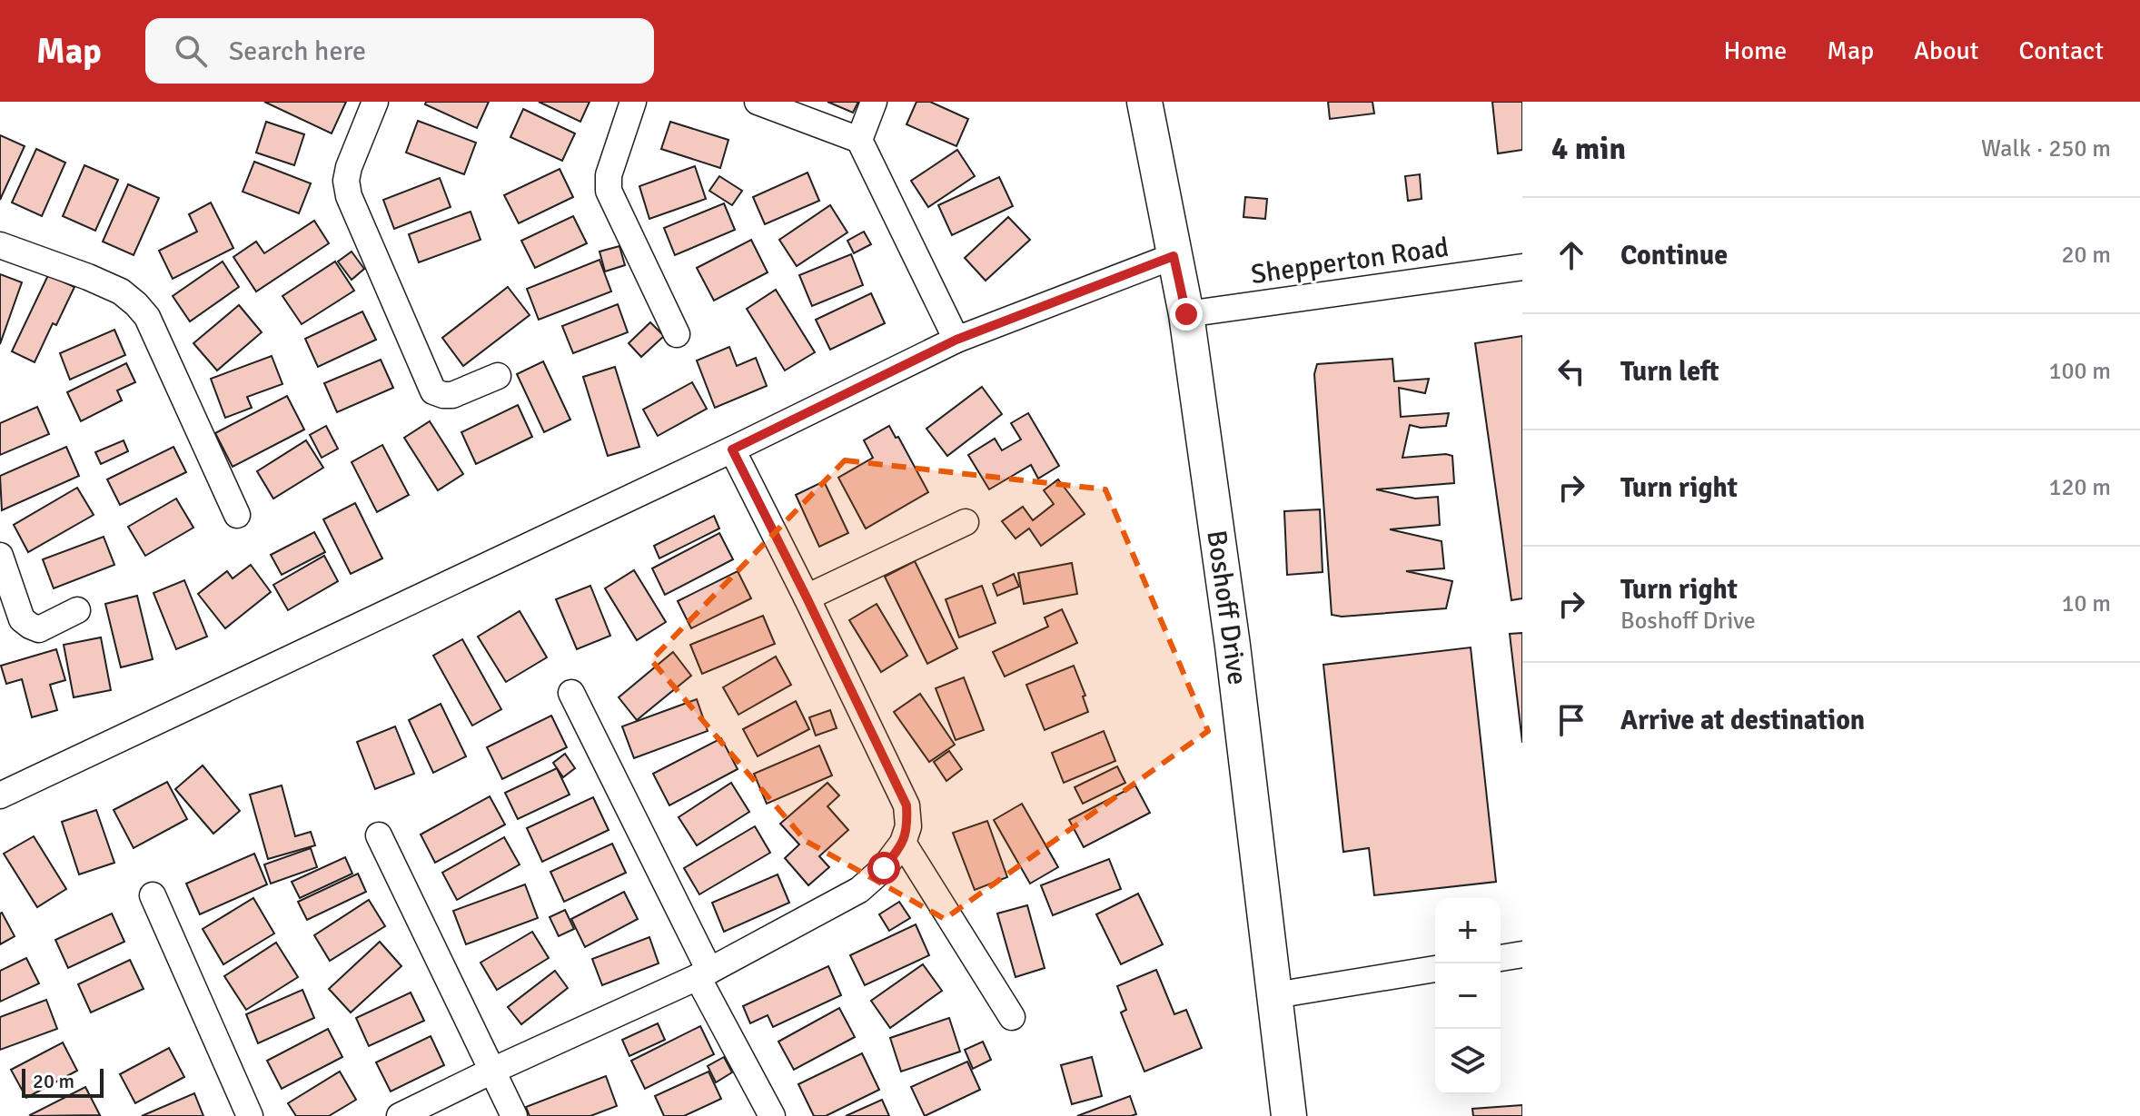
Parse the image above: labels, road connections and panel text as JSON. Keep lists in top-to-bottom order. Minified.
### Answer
{"streets":{"main road":["Boshoff Drive"],"street":["Shepperton Road"]},"crossings":[["Shepperton Road","Boshoff Drive"]],"scale_bar":"20 m","page":{"header":"Map","search":"Search here","nav":["Home","Map","About","Contact"],"heading":["4 min","Walk · 250 m"],"list":[["Continue","20 m"],["Turn left","100 m"],["Turn right","120 m"],["Turn right","Boshoff Drive","10 m"],"Arrive at destination"],"map_buttons":["+","−"],"scale":"20 m"}}
